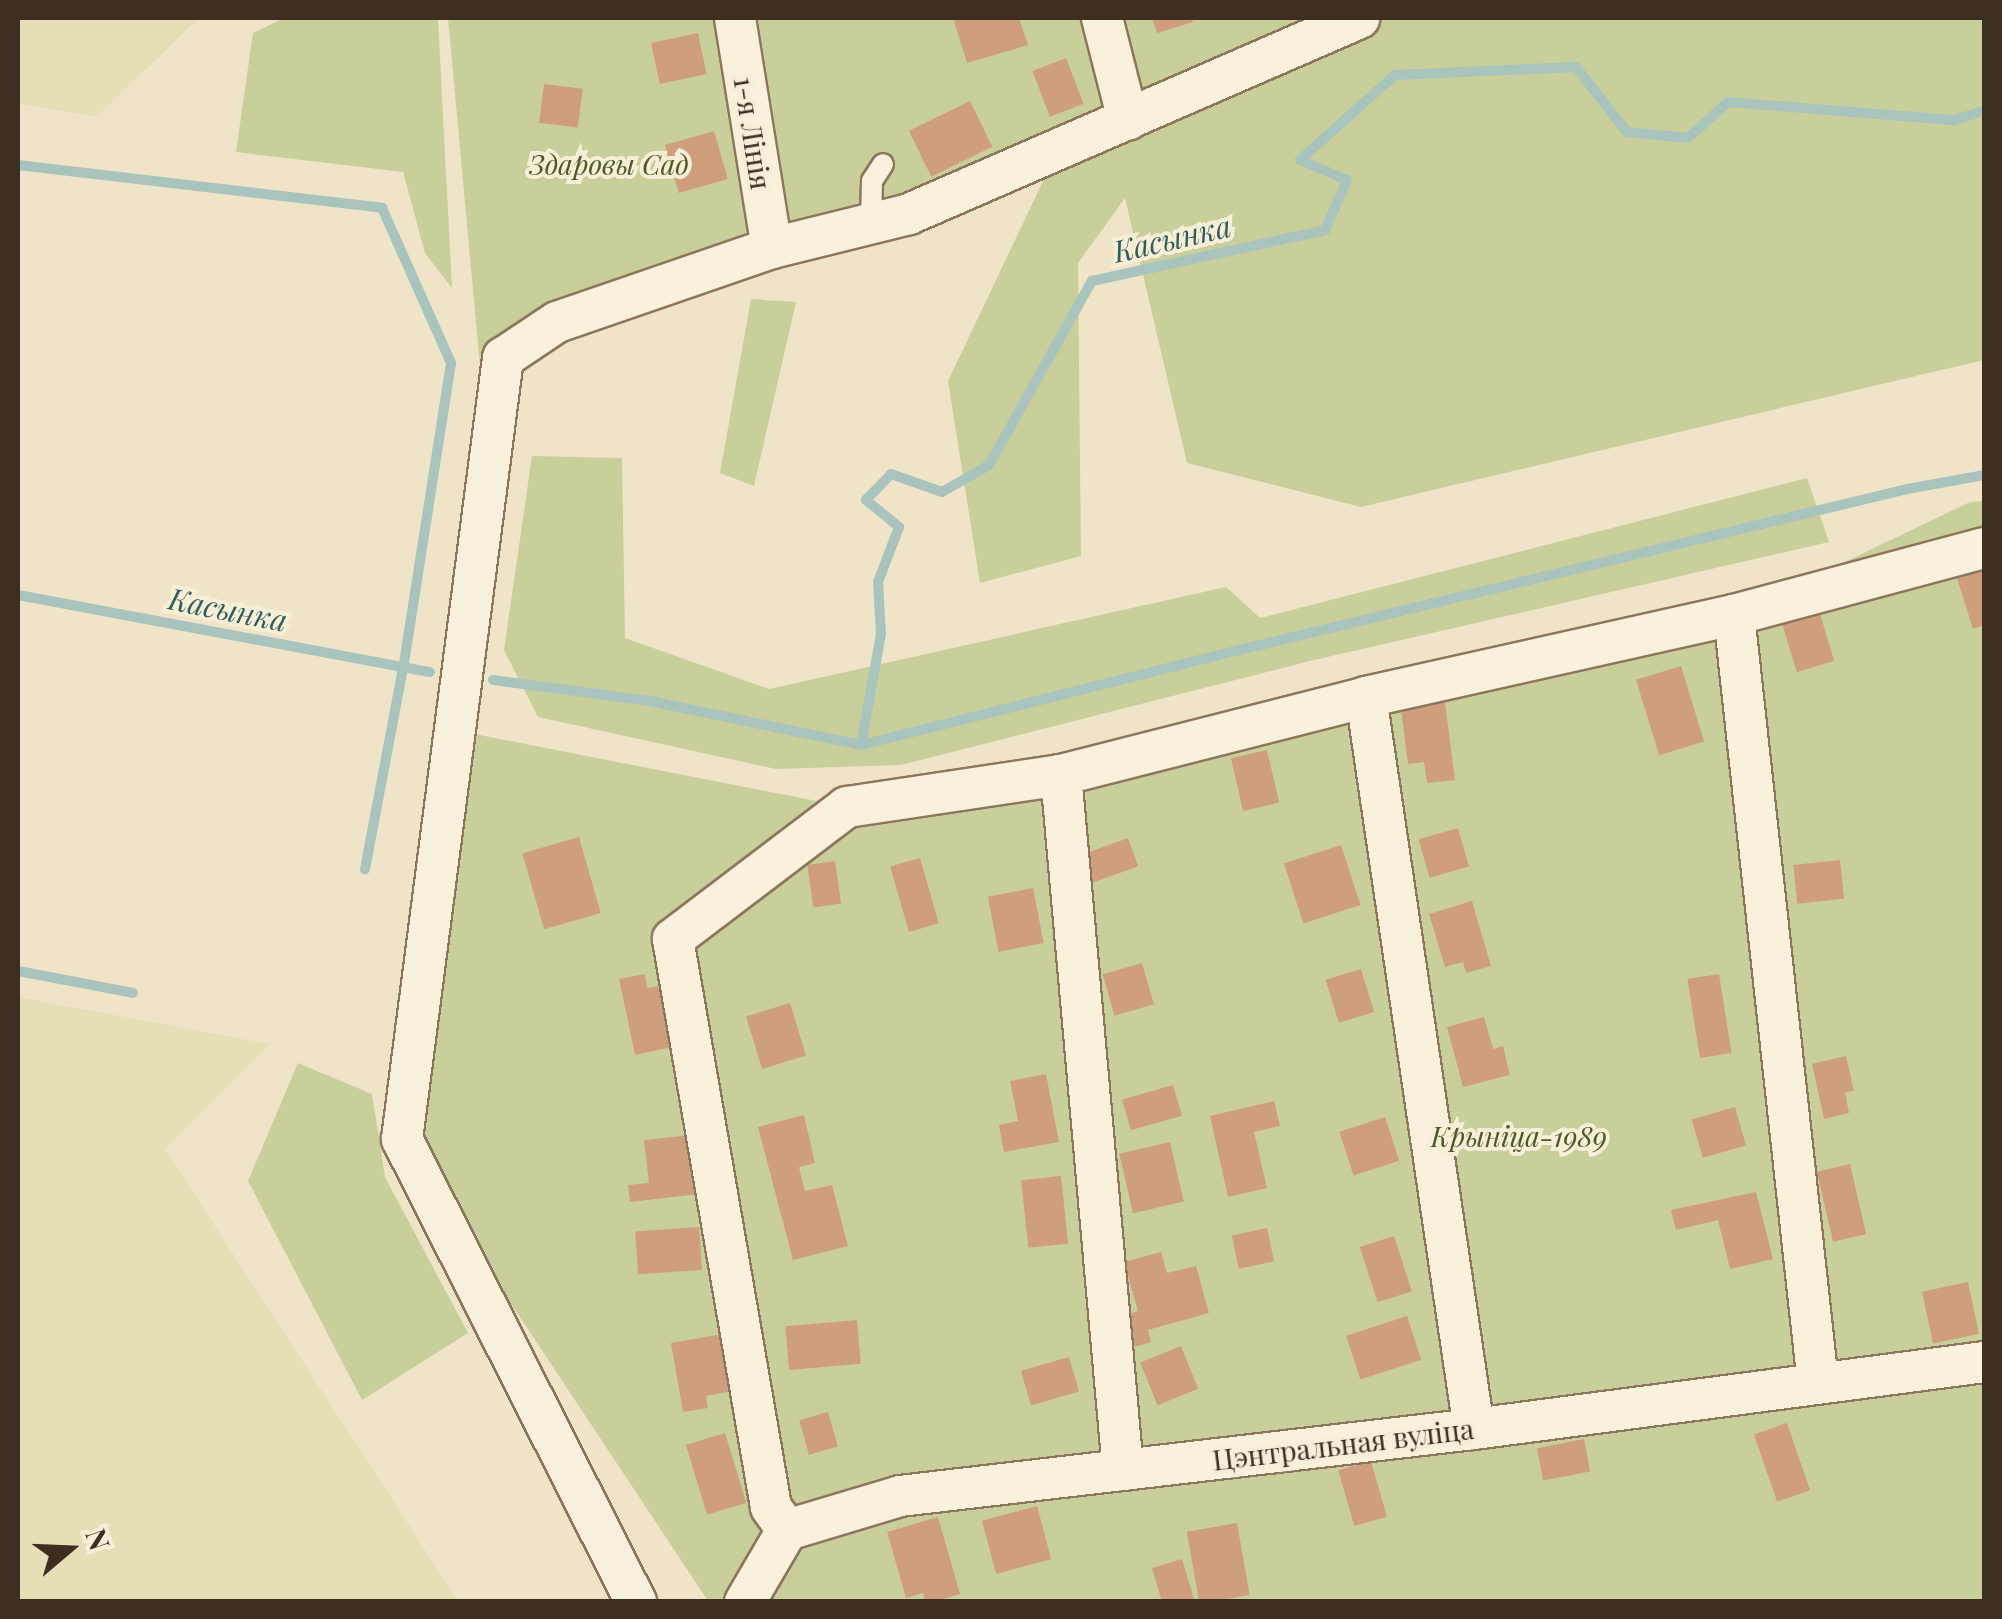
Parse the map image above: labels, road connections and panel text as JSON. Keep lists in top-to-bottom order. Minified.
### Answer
{"streets":{"street":["1-я Лінія","Цэнтральная вуліца"]},"water":["Касынка"],"parks":["Здаровы Сад","Крыніца-1989"],"north":"right"}
